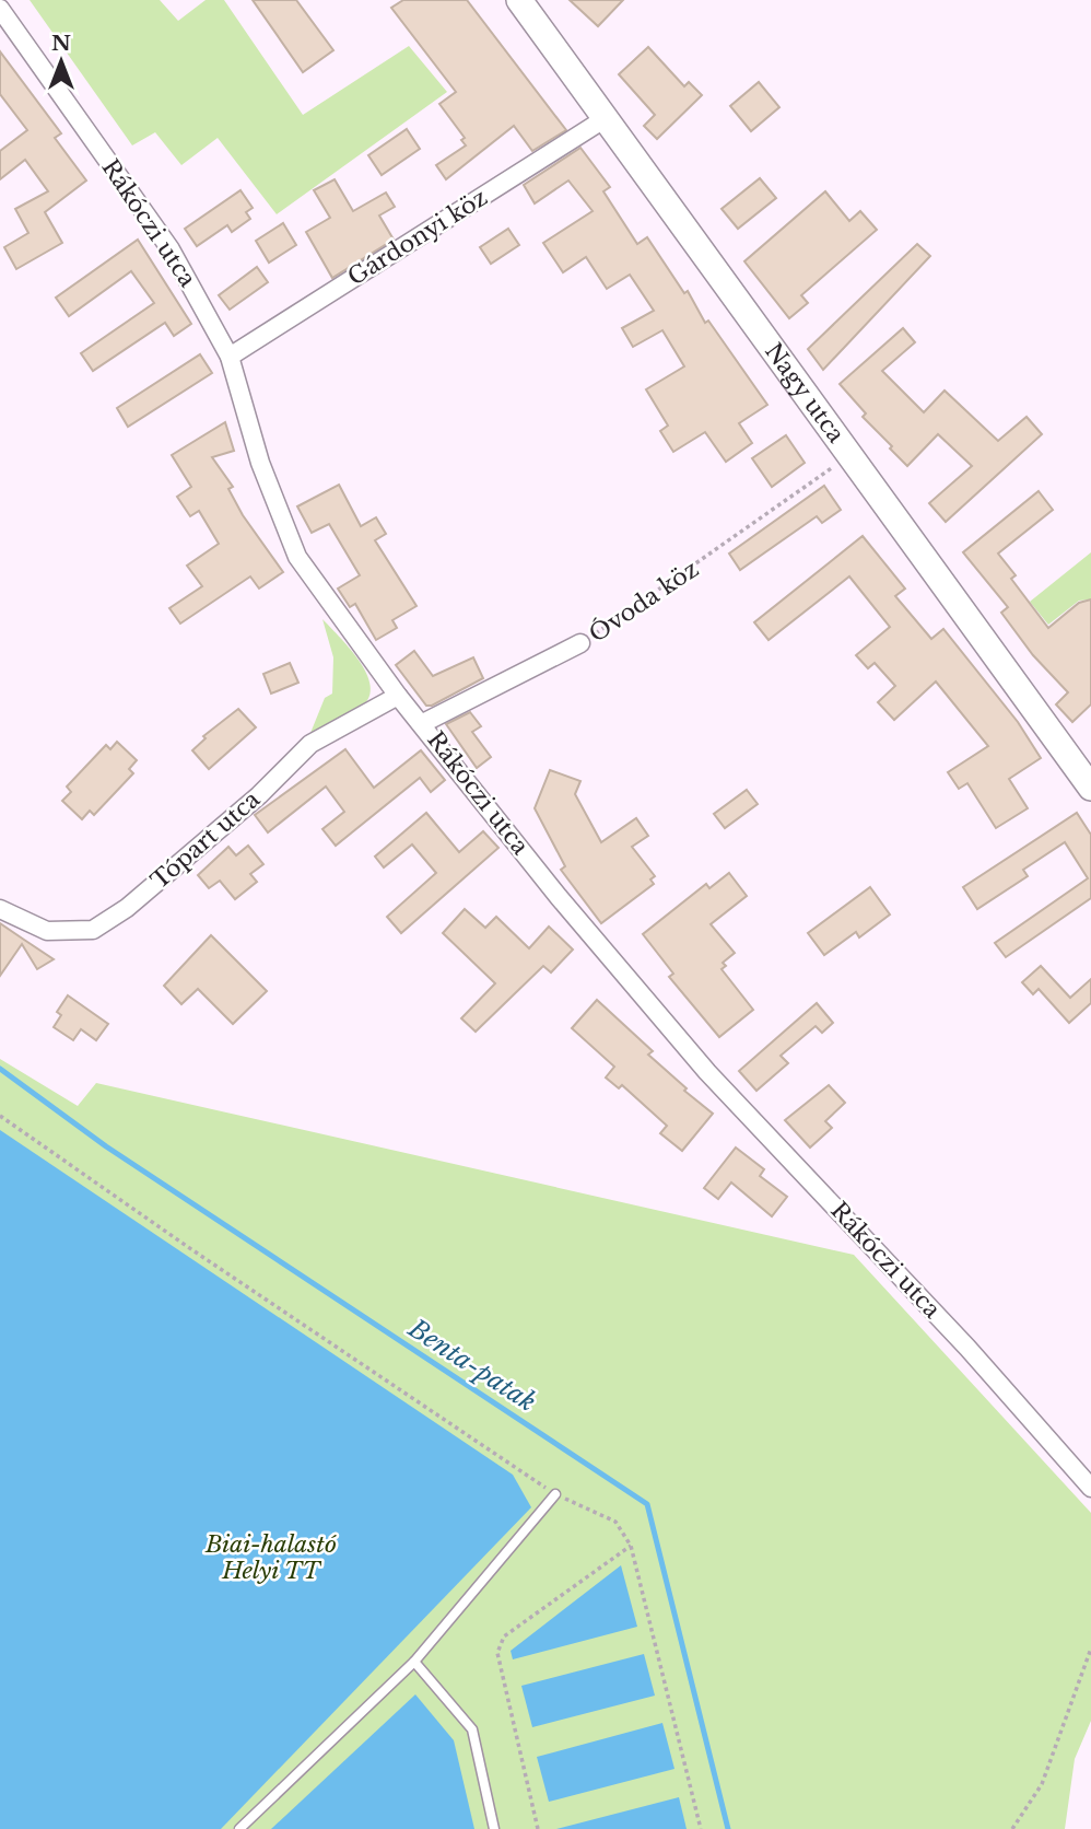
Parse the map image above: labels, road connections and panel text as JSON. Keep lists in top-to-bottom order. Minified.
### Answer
{"streets":{"main road":["Nagy utca"],"street":["Rákóczi utca","Gárdonyi köz","Óvoda köz","Tópart utca"]},"crossings":[["Rákóczi utca","Gárdonyi köz"],["Rákóczi utca","Óvoda köz"],["Rákóczi utca","Tópart utca"],["Gárdonyi köz","Nagy utca"],["Nagy utca","Óvoda köz"]],"water":["Benta-patak"],"parks":["Biai-halastó Helyi TT"],"north":"top"}
